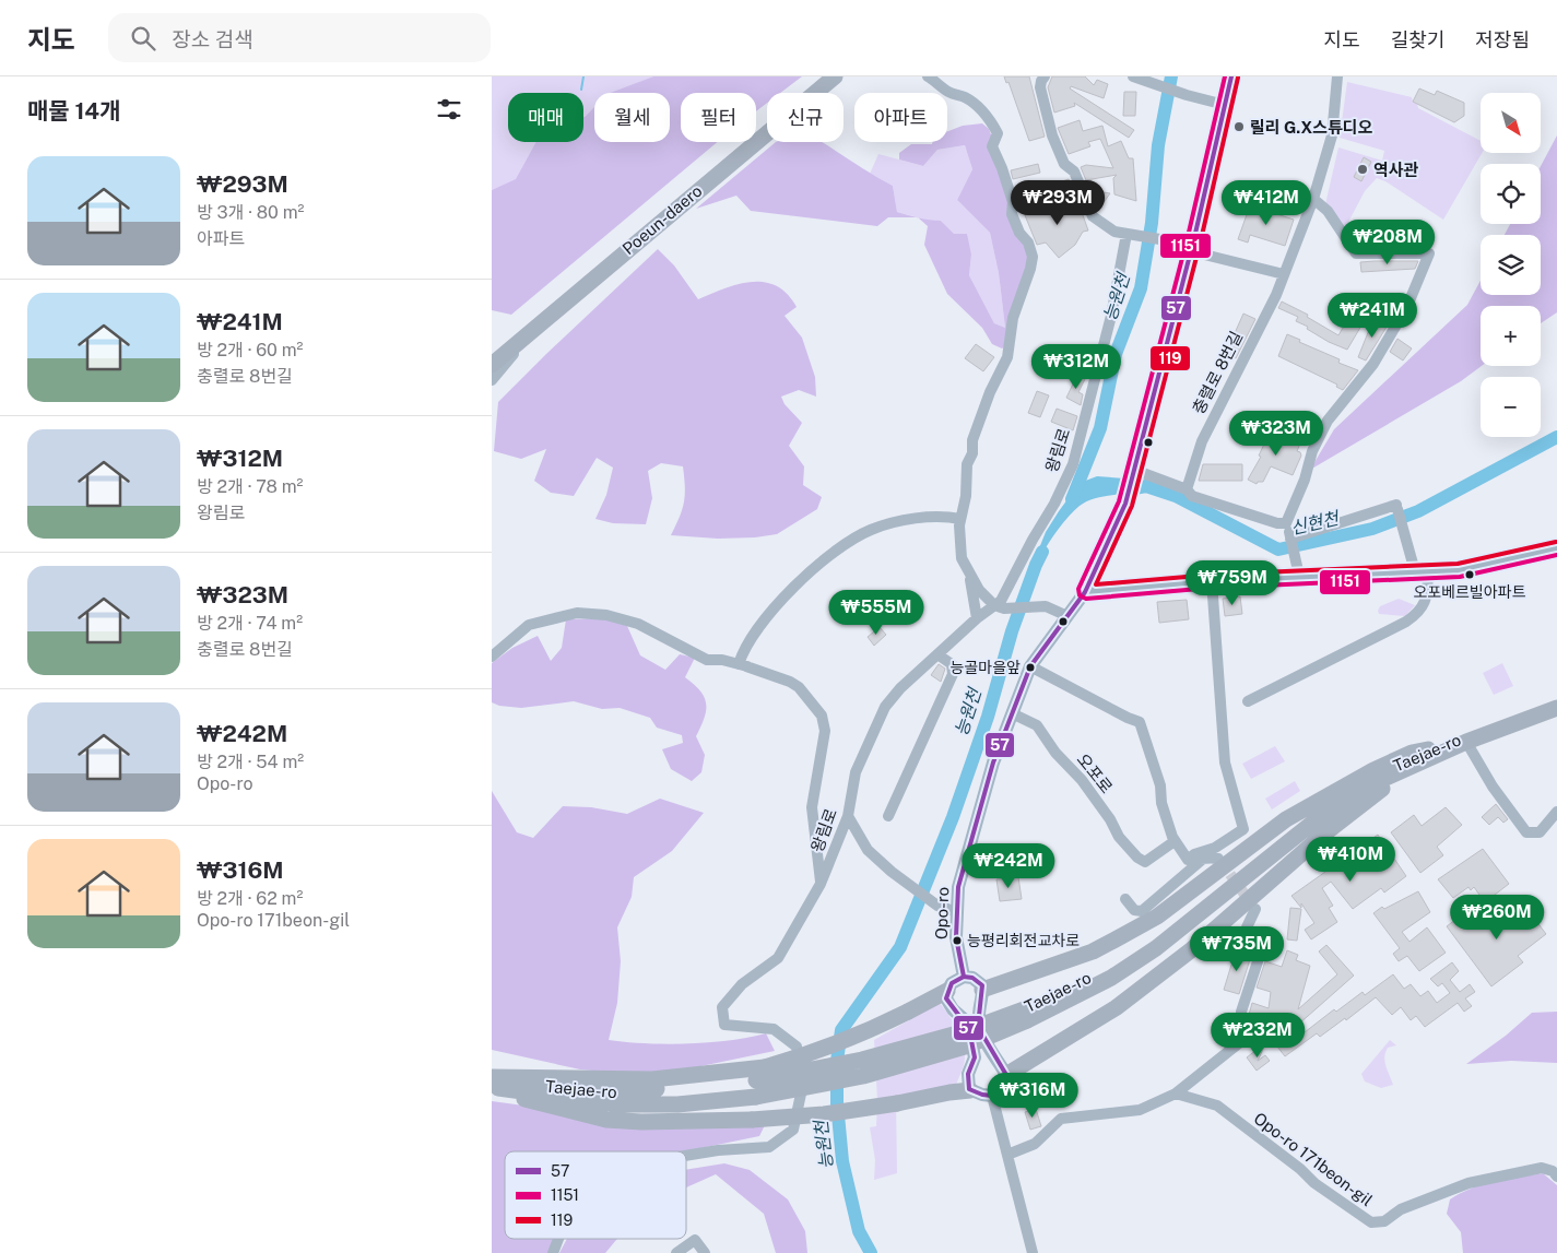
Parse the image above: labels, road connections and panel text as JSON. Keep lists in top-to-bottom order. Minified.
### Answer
{"streets":{"highway":["Poeun-daero","Taejae-ro"],"main road":["Opo-ro"],"street":["충렬로 8번길","왕림로","오포로","Opo-ro 171beon-gil"]},"crossings":[["오포로","Opo-ro"]],"water":["능원천","신현천"],"places":["릴리 G.X스튜디오","역사관","오포베르빌아파트","능골마을앞","능평리회전교차로"],"lines":["transit line 57","transit line 1151","transit line 119"],"legend":["57","1151","119"],"north":"bottom right","page":{"header":"지도","search":"장소 검색","nav":["지도","길찾기","저장됨"],"heading":"매물 14개","map_buttons":["+","−"],"chip":["매매","월세","필터","신규","아파트"],"list":[{"name":"₩293M","note":"방 3개 · 80 m² · 아파트"},{"name":"₩241M","note":"방 2개 · 60 m² · 충렬로 8번길"},{"name":"₩312M","note":"방 2개 · 78 m² · 왕림로"},{"name":"₩323M","note":"방 2개 · 74 m² · 충렬로 8번길"},{"name":"₩242M","note":"방 2개 · 54 m² · Opo-ro"},{"name":"₩316M","note":"방 2개 · 62 m² · Opo-ro 171beon-gil"}],"price":["₩293M","₩412M","₩208M","₩241M","₩312M","₩323M","₩759M","₩555M","₩410M","₩242M","₩260M","₩735M","₩232M","₩316M"]}}
